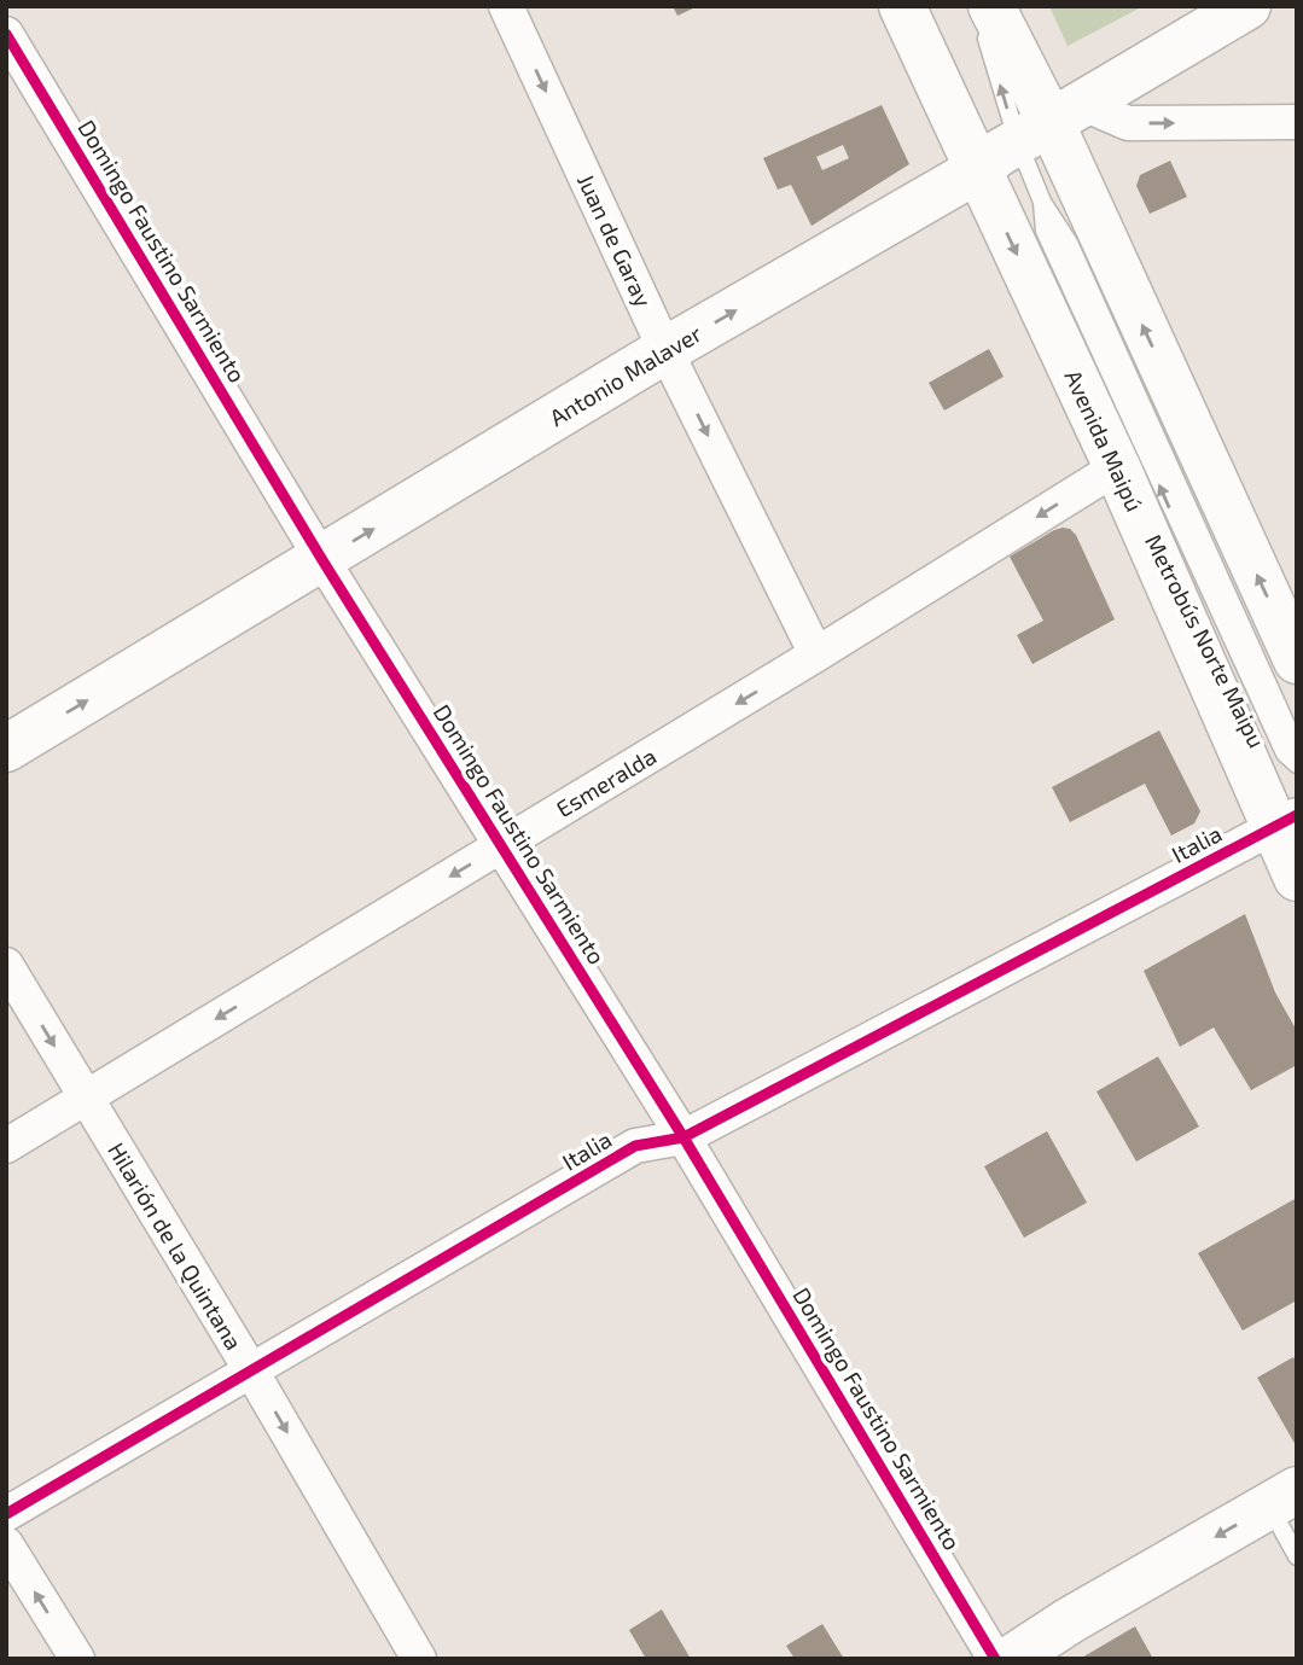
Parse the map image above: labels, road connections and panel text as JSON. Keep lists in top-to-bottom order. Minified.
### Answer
{"streets":{"main road":["Antonio Malaver","Avenida Maipú"],"street":["Juan de Garay","Domingo Faustino Sarmiento","Esmeralda","Italia","Hilarión de la Quintana"],"lane":["Metrobús Norte Maipu"]},"crossings":[["Juan de Garay","Antonio Malaver"],["Juan de Garay","Esmeralda"],["Domingo Faustino Sarmiento","Antonio Malaver"],["Domingo Faustino Sarmiento","Esmeralda"],["Domingo Faustino Sarmiento","Italia"],["Antonio Malaver","Avenida Maipú"],["Antonio Malaver","Metrobús Norte Maipu"],["Avenida Maipú","Metrobús Norte Maipu"],["Avenida Maipú","Esmeralda"],["Avenida Maipú","Italia"],["Metrobús Norte Maipu","Esmeralda"],["Esmeralda","Hilarión de la Quintana"],["Italia","Hilarión de la Quintana"]],"one_way":["Juan de Garay","Antonio Malaver","Esmeralda","Hilarión de la Quintana"]}
